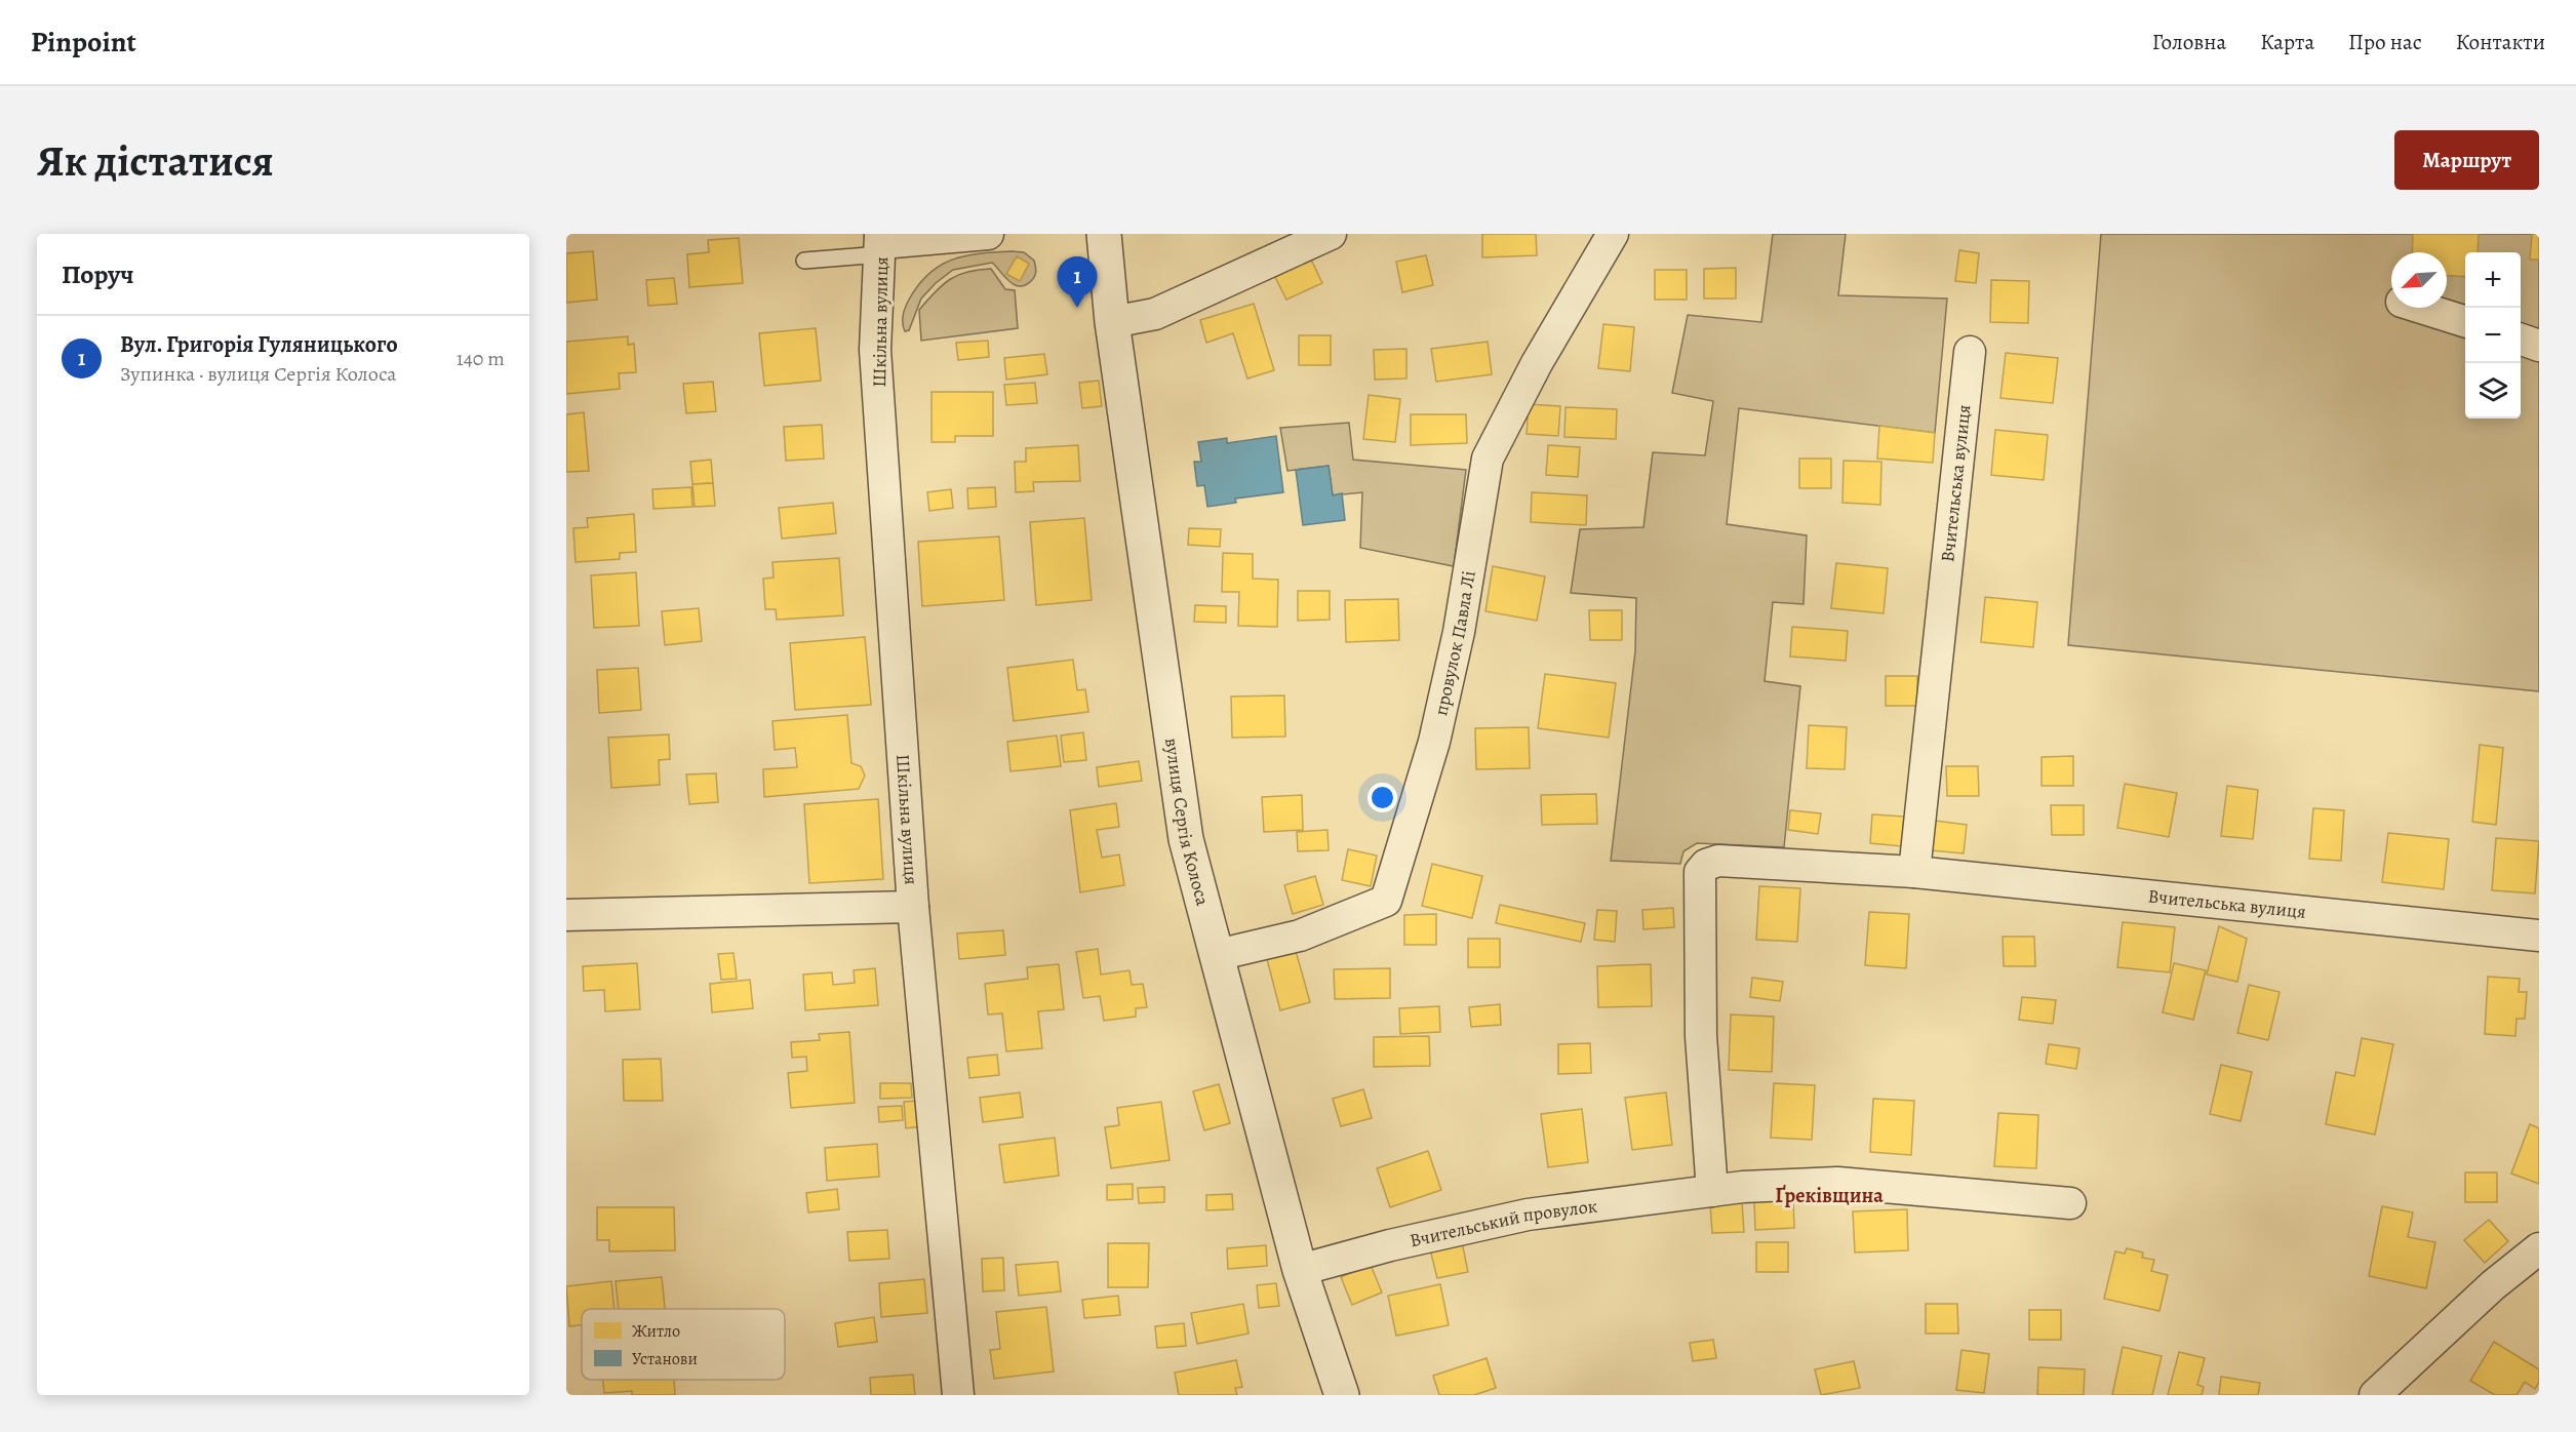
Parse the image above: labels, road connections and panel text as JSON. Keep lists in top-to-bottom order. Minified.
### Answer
{"streets":{"street":["Шкільна вулиця","Вчительська вулиця","провулок Павла Лі","вулиця Сергія Колоса","Вчительський провулок"]},"crossings":[["Вчительська вулиця","Вчительський провулок"],["провулок Павла Лі","вулиця Сергія Колоса"],["вулиця Сергія Колоса","Вчительський провулок"]],"districts":["Ґреківщина"],"legend":["Житло","Установи"],"north":"bottom left","page":{"header":"Pinpoint","nav":["Головна","Карта","Про нас","Контакти"],"buttons":"Маршрут","title":"Як дістатися","heading":"Поруч","map_buttons":["+","−"],"pins":"1","list":[{"mark":"1","name":"Вул. Григорія Гуляницького","note":"Зупинка · вулиця Сергія Колоса","value":"140 m"}]}}
